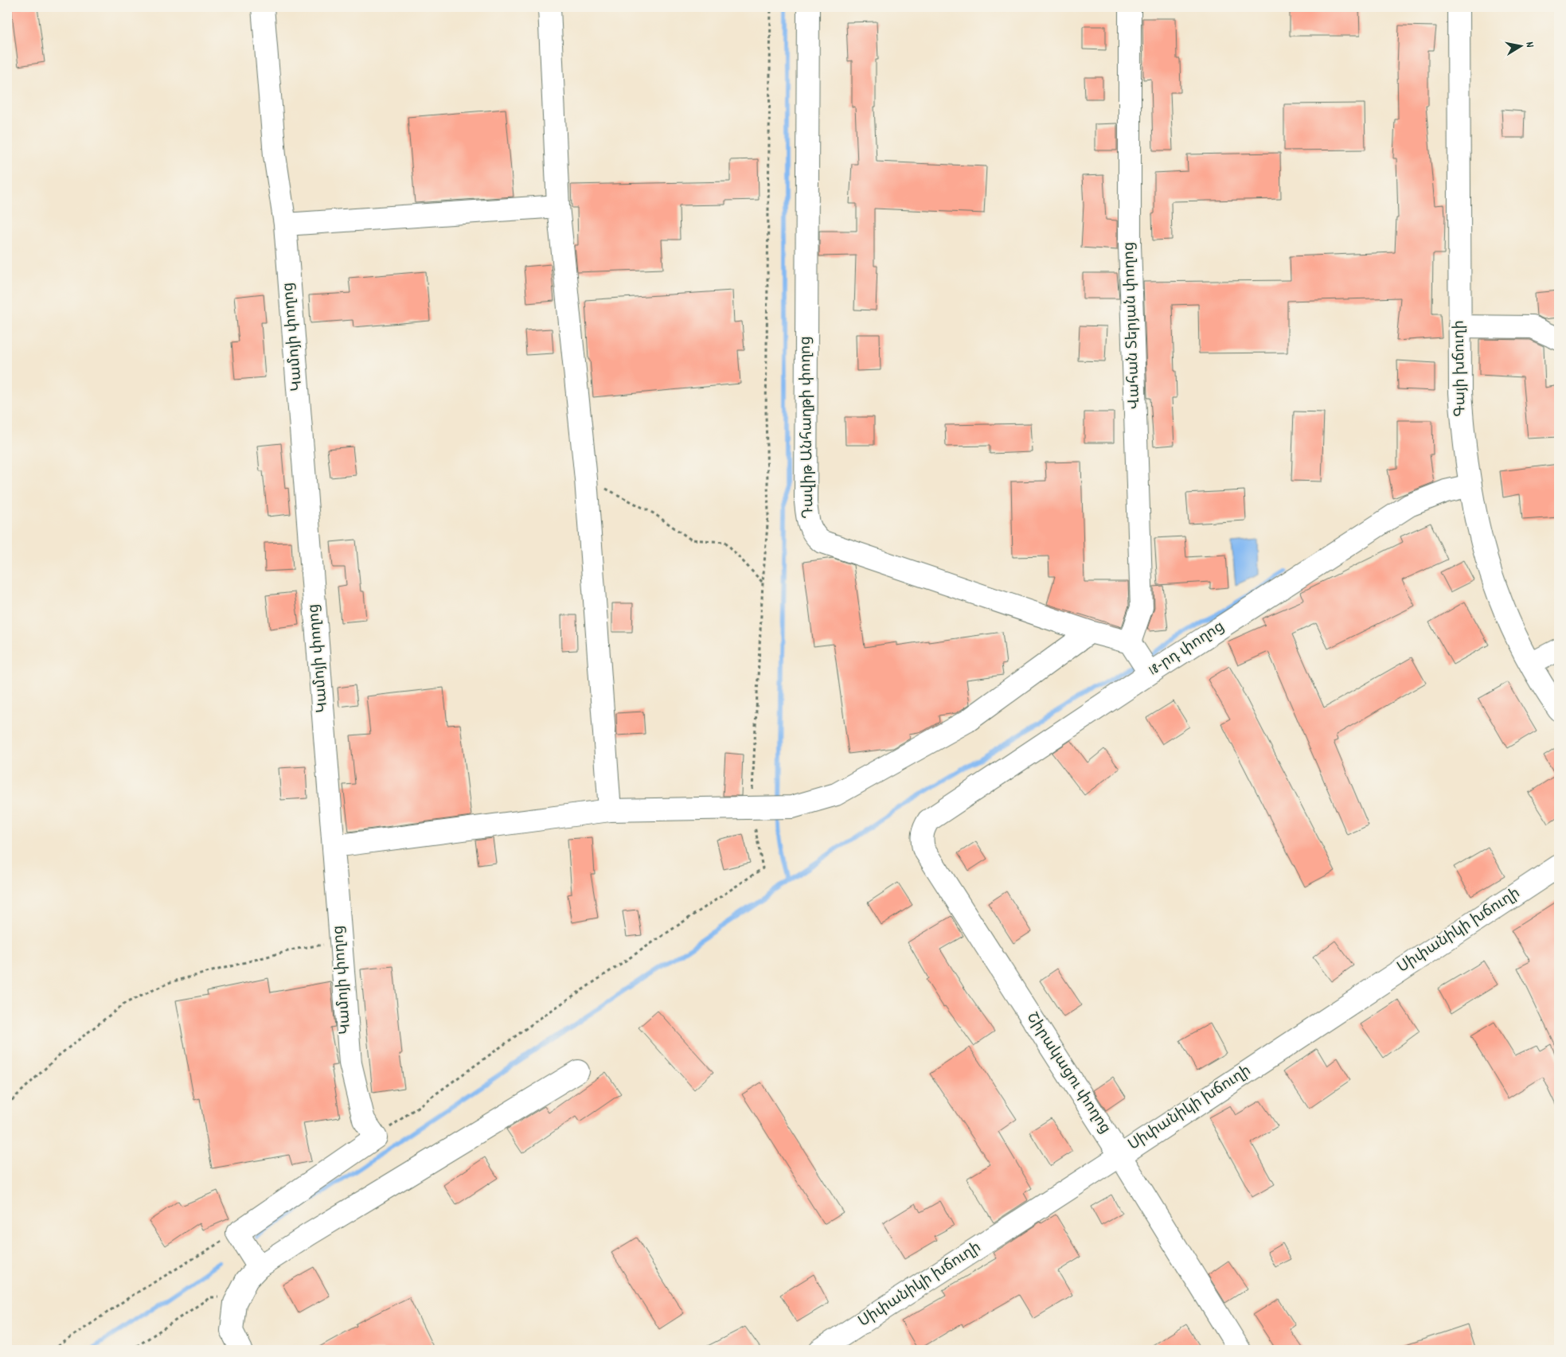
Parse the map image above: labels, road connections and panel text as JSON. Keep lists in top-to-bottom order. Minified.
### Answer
{"streets":{"street":["Վահան Տերյան փողոց","Կամոյի փողոց","Գայի խճուղի","Դավիթ Անհաղթի փողոց","18-րդ փողոց","Սիփանիկի խճուղի","Շիրակացու փողոց"]},"crossings":[["Վահան Տերյան փողոց","Դավիթ Անհաղթի փողոց"],["Գայի խճուղի","18-րդ փողոց"],["18-րդ փողոց","Շիրակացու փողոց"],["Սիփանիկի խճուղի","Շիրակացու փողոց"]],"north":"right"}
